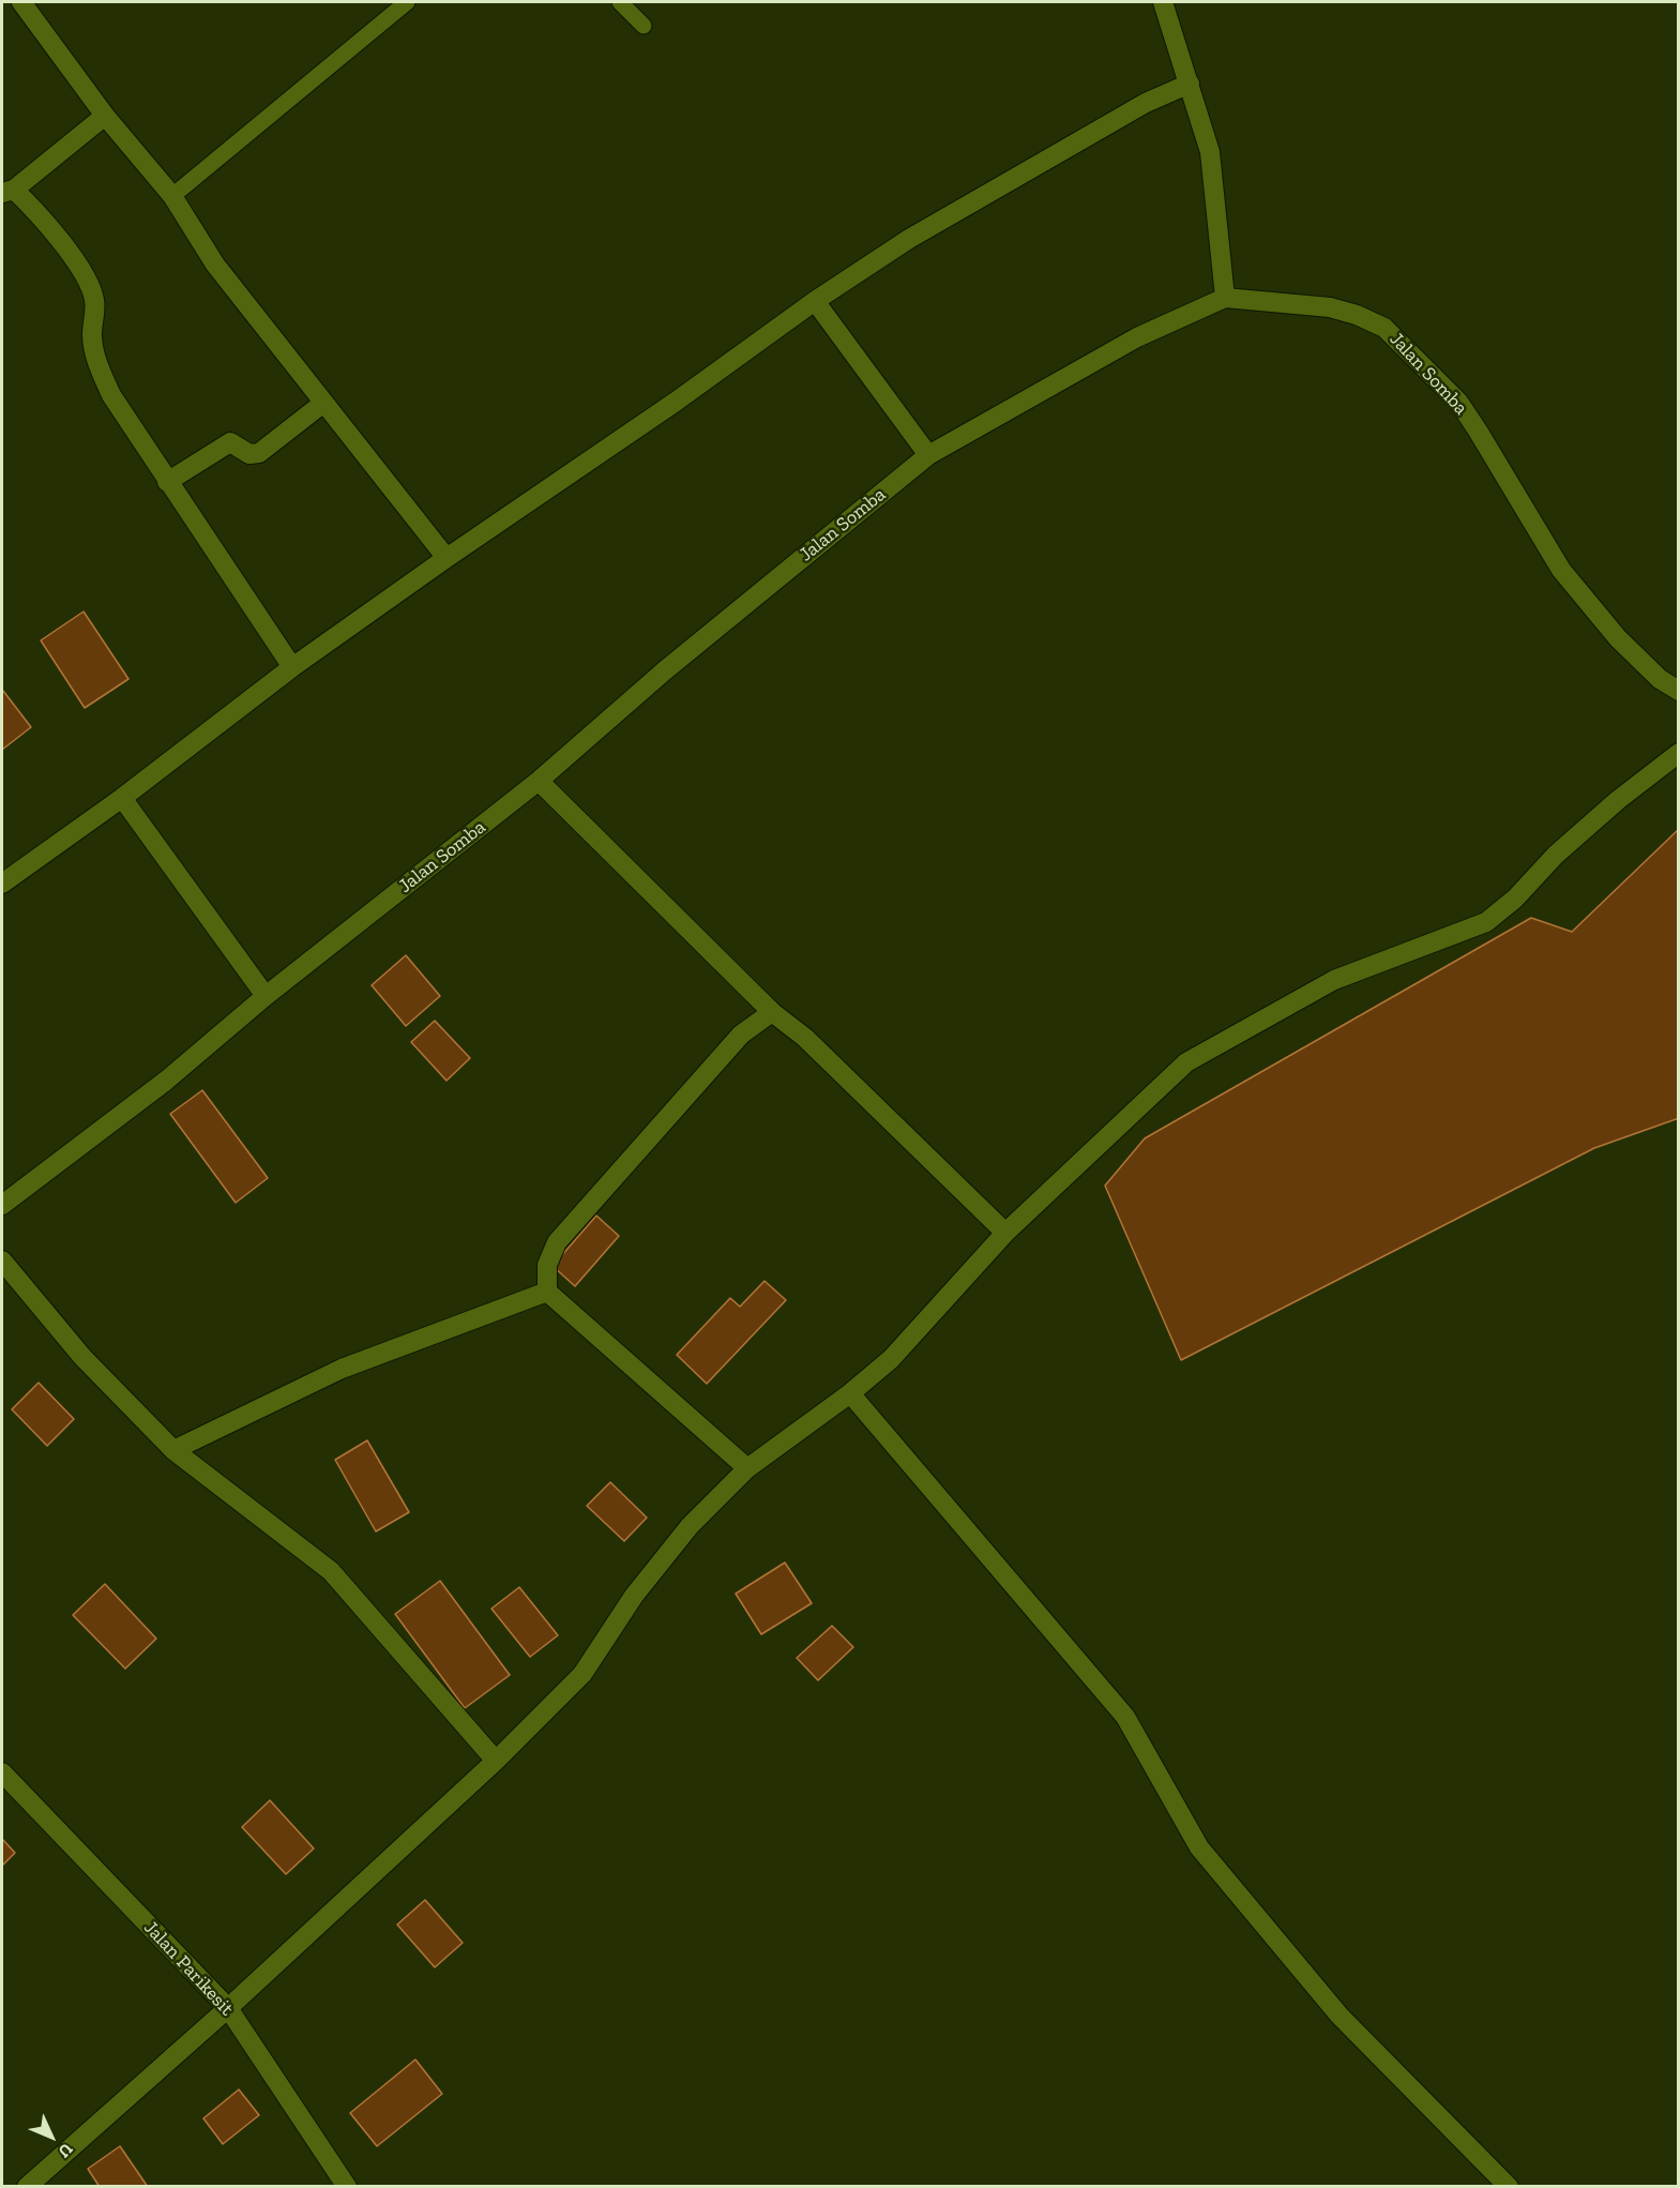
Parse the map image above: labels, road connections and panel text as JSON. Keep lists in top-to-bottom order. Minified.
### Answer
{"streets":{"street":["Jalan Somba","Jalan Parikesit"]},"north":"bottom right"}
